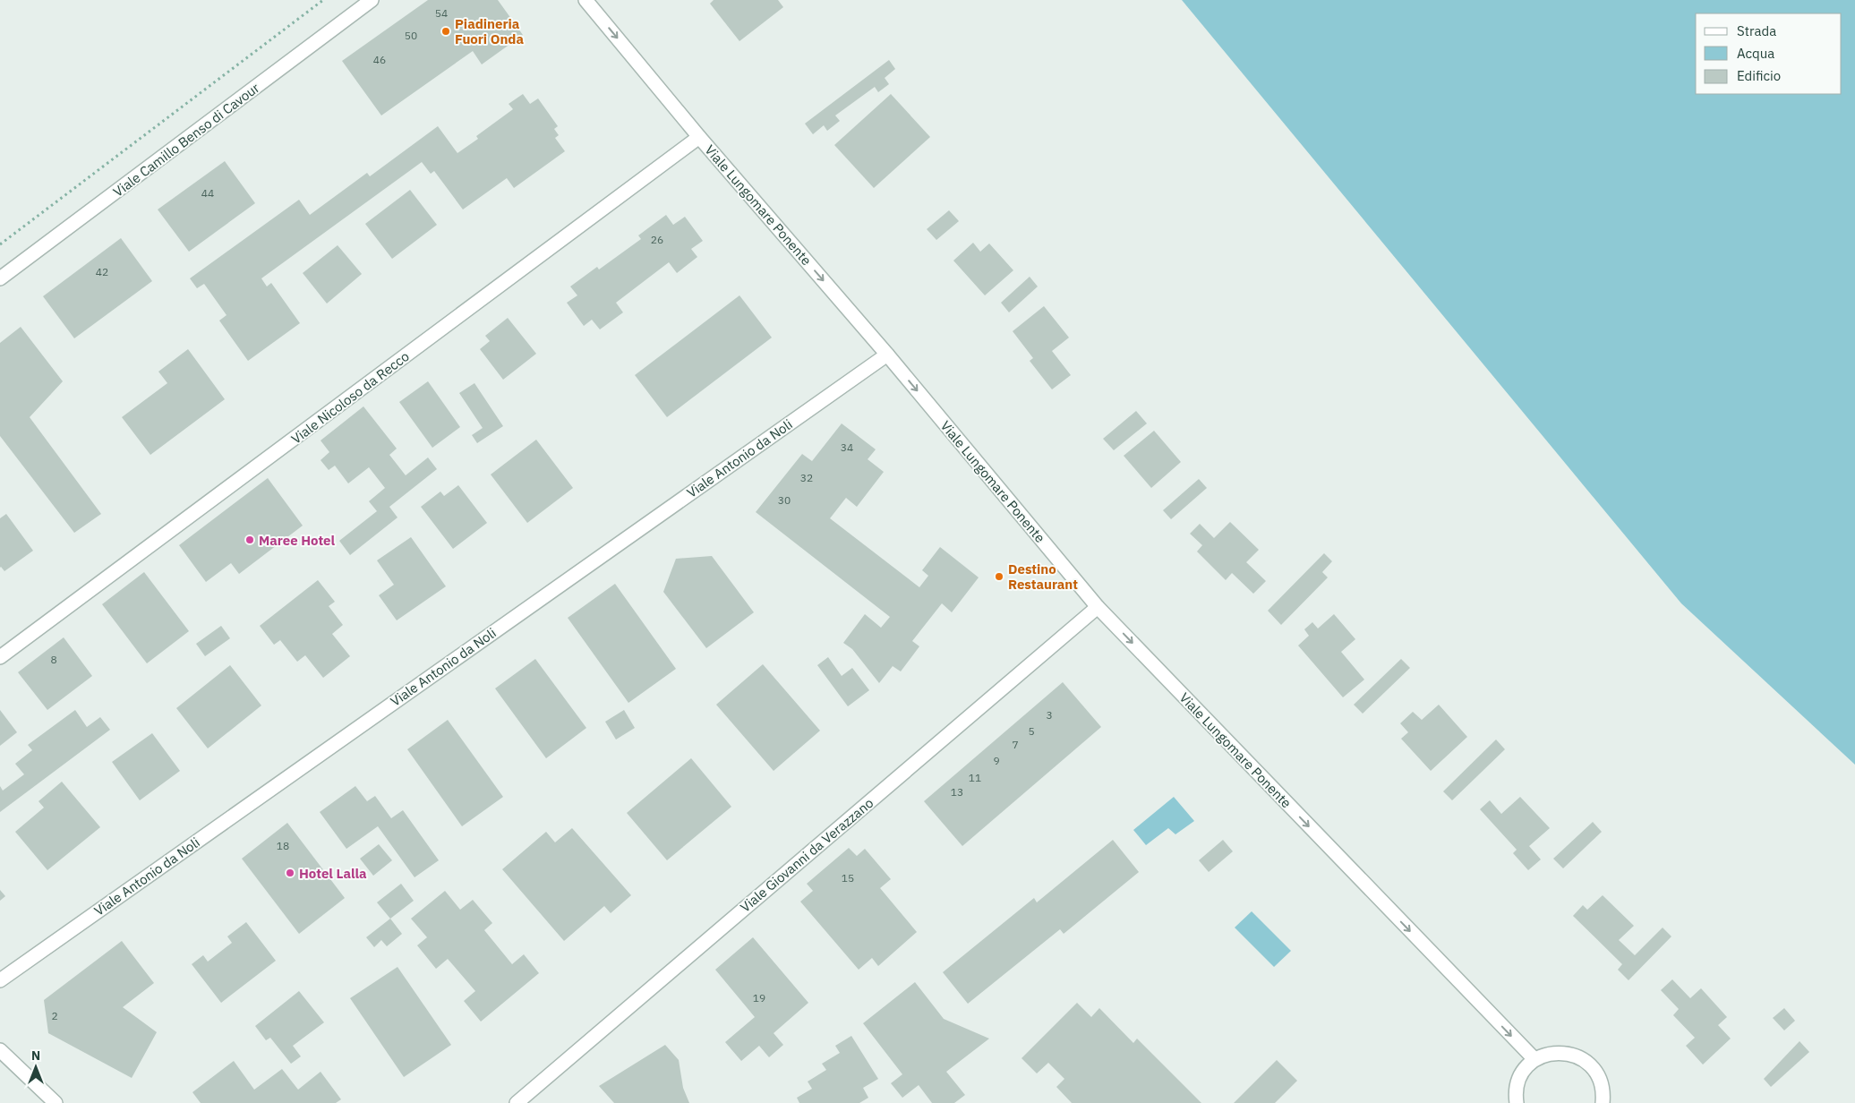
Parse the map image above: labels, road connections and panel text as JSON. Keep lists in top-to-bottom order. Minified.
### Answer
{"streets":{"street":["Viale Camillo Benso di Cavour","Viale Lungomare Ponente","Viale Nicoloso da Recco","Viale Antonio da Noli","Viale Giovanni da Verazzano"]},"crossings":[["Viale Lungomare Ponente","Viale Nicoloso da Recco"],["Viale Lungomare Ponente","Viale Antonio da Noli"],["Viale Lungomare Ponente","Viale Giovanni da Verazzano"]],"one_way":["Viale Lungomare Ponente"],"places":["Piadineria Fuori Onda","Maree Hotel","Destino Restaurant","Hotel Lalla"],"house_numbers":["54","50","46","44","26","42","34","32","30","8","3","5","7","9","11","13","18","15","19","2"],"legend":["Strada","Acqua","Edificio"],"north":"top"}
